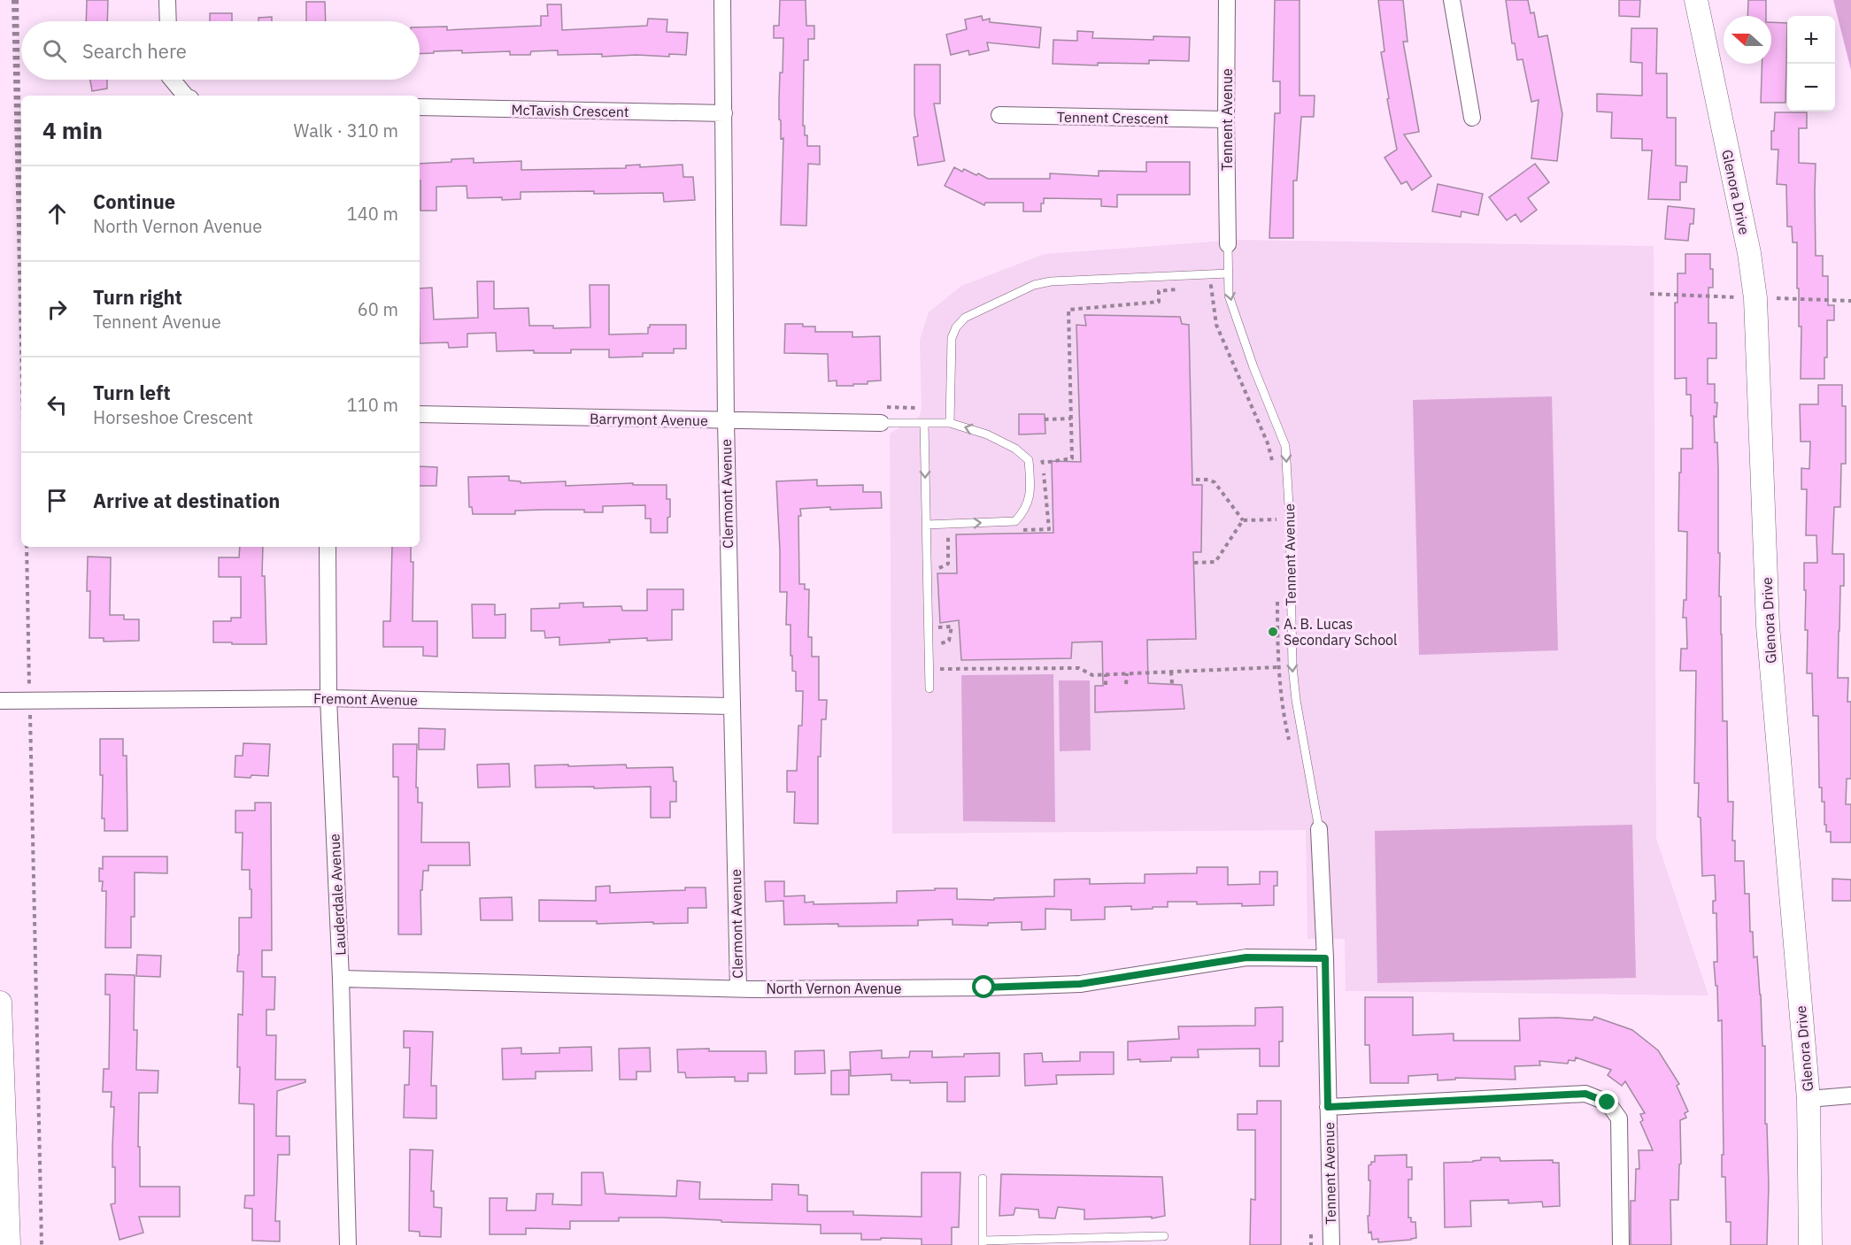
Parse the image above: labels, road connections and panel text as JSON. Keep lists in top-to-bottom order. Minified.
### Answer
{"streets":{"street":["McTavish Crescent","Tennent Crescent","Tennent Avenue","Glenora Drive","Barrymont Avenue","Clermont Avenue","Fremont Avenue","Lauderdale Avenue","North Vernon Avenue"]},"crossings":[["McTavish Crescent","Clermont Avenue"],["Tennent Crescent","Tennent Avenue"],["Tennent Avenue","North Vernon Avenue"],["Barrymont Avenue","Clermont Avenue"],["Clermont Avenue","Fremont Avenue"],["Clermont Avenue","North Vernon Avenue"],["Fremont Avenue","Lauderdale Avenue"],["Lauderdale Avenue","North Vernon Avenue"]],"one_way":["Tennent Avenue"],"places":["A. B. Lucas Secondary School"],"north":"left","page":{"map_buttons":["+","−"],"search":"Search here","heading":["4 min","Walk · 310 m"],"list":[["Continue","North Vernon Avenue","140 m"],["Turn right","Tennent Avenue","60 m"],["Turn left","Horseshoe Crescent","110 m"],"Arrive at destination"]}}
